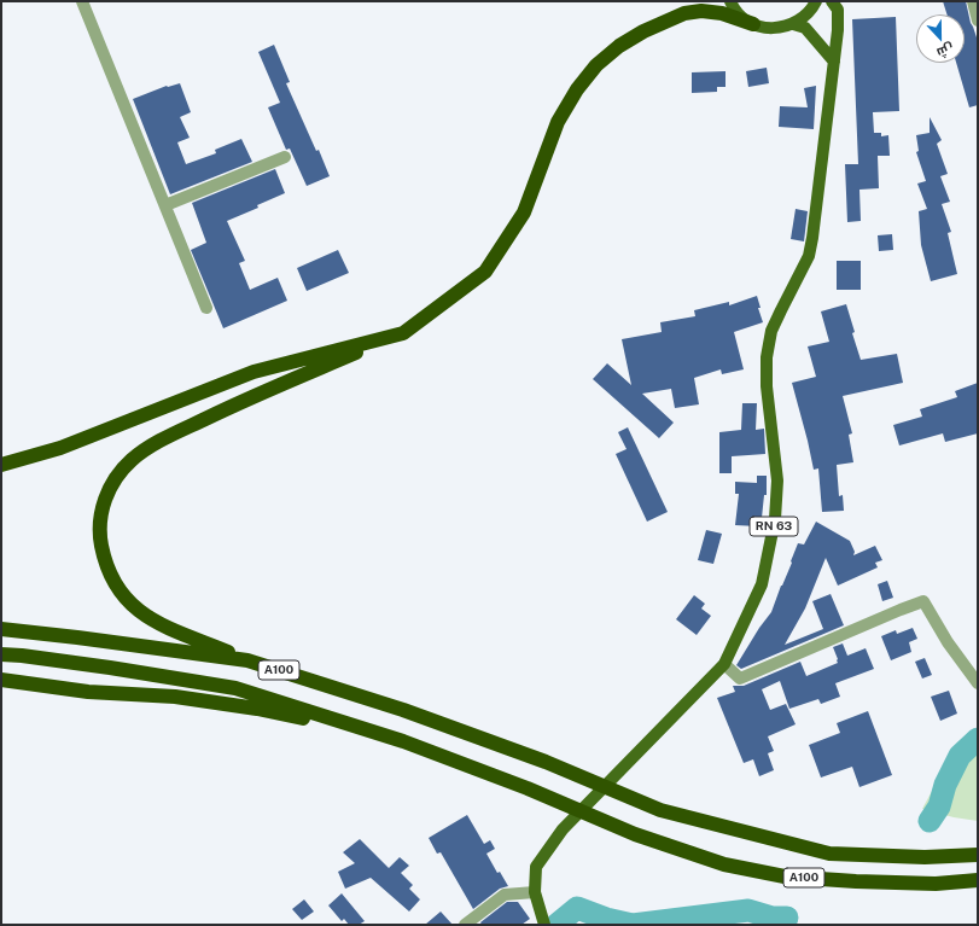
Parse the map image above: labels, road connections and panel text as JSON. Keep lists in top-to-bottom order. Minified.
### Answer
{"streets":{"highway":["A100"],"main road":["RN 63"]},"north":"bottom"}
